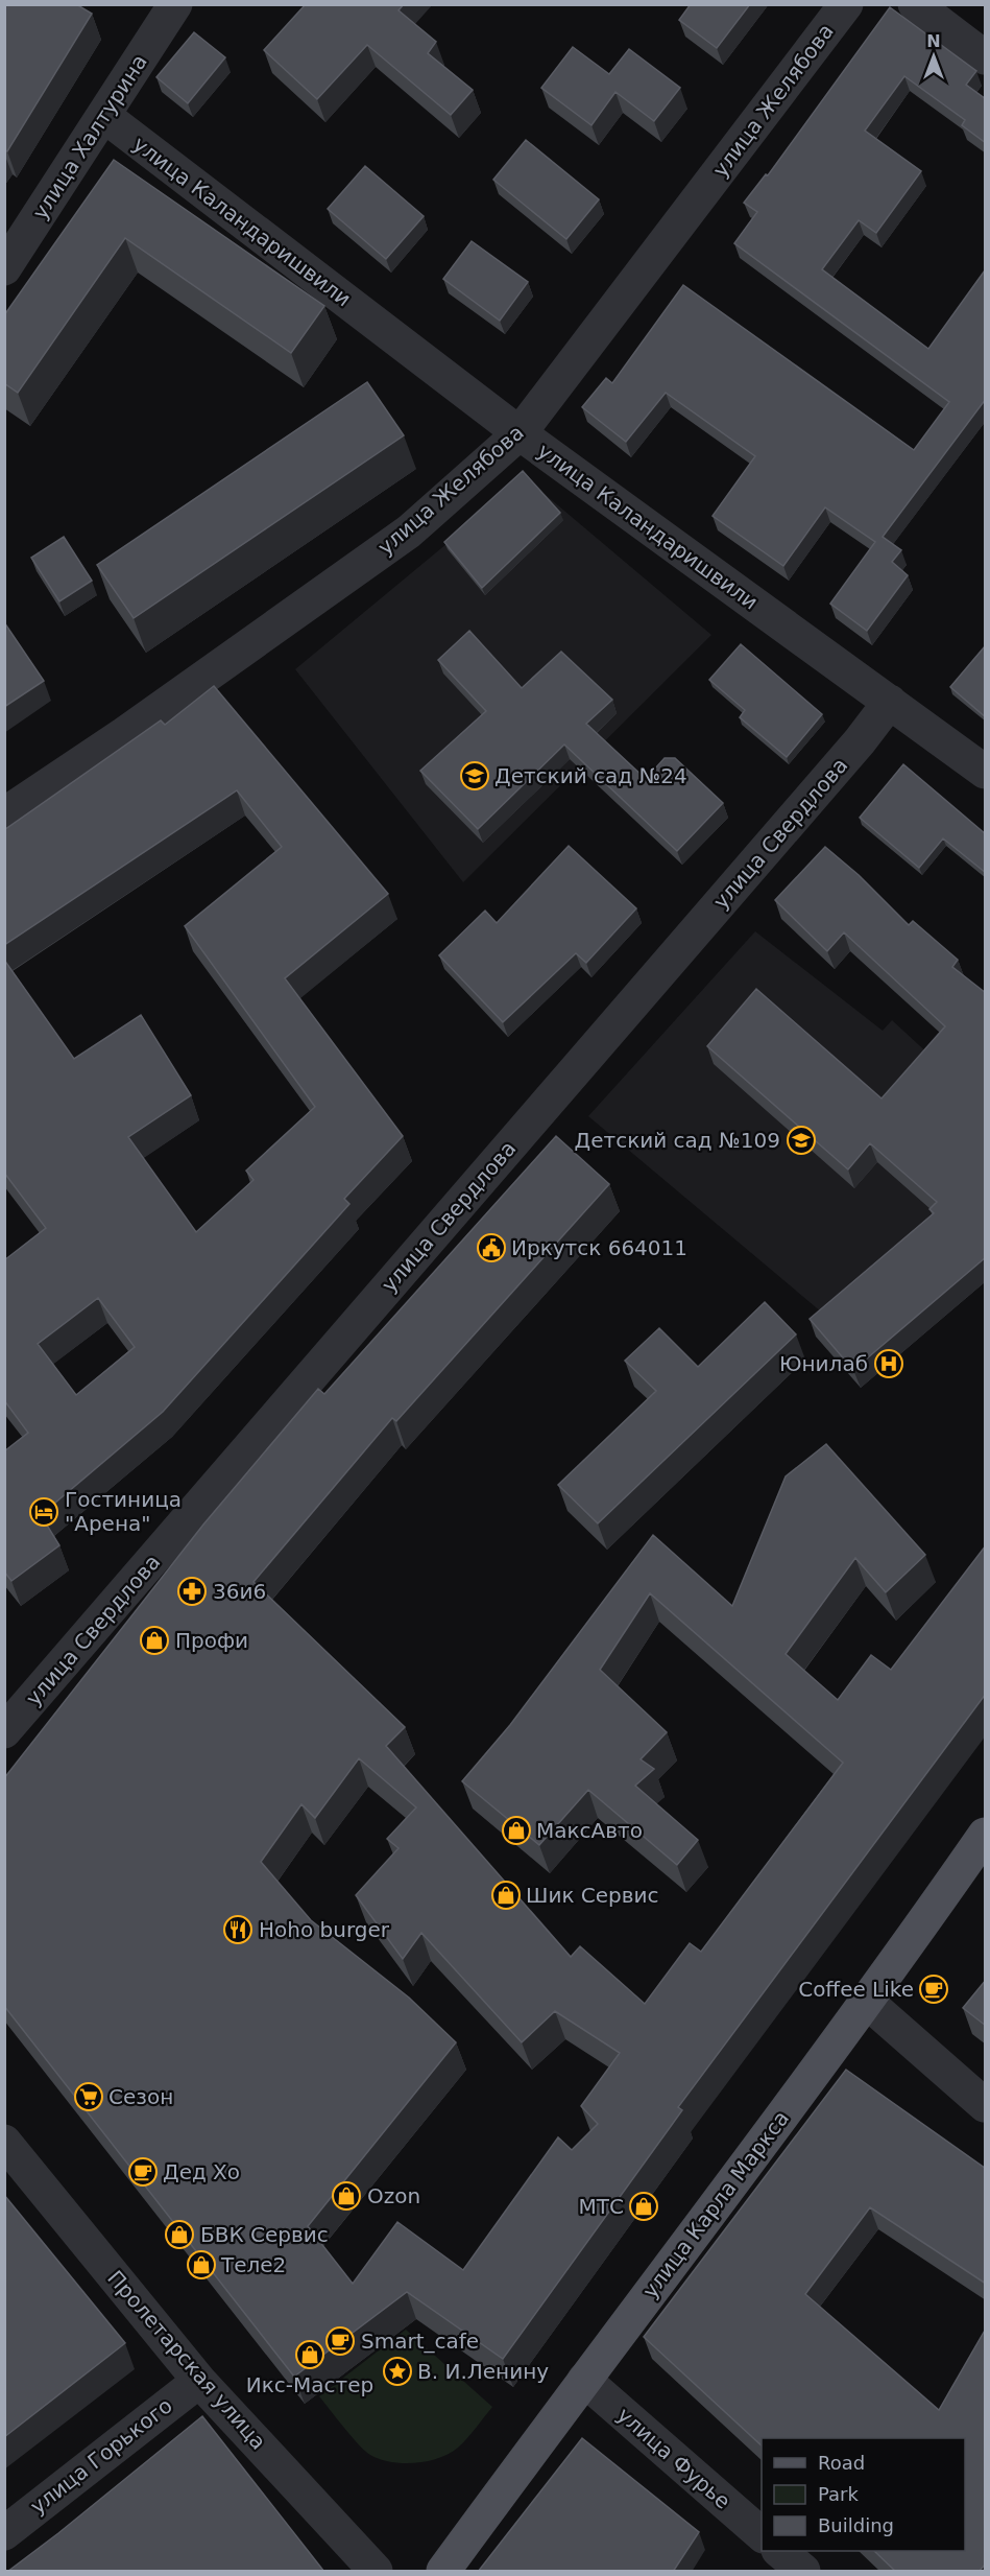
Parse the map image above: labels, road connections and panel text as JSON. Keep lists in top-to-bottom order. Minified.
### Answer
{"streets":{"main road":["улица Карла Маркса"],"street":["улица Желябова","улица Халтурина","улица Каландаришвили","улица Свердлова","Пролетарская улица","улица Горького","улица Фурье"]},"crossings":[["улица Желябова","улица Каландаришвили"],["улица Халтурина","улица Каландаришвили"],["улица Каландаришвили","улица Свердлова"],["улица Карла Маркса","улица Фурье"],["Пролетарская улица","улица Горького"]],"places":{"school or university":["Детский сад №24","Детский сад №109"],"public building":["Иркутск 664011"],"hospital":["Юнилаб"],"hotel":["Гостиница \"Арена\""],"pharmacy":["36и6"],"shop":["Профи","МаксАвто","Шик Сервис","Ozon","МТС","БВК Сервис","Теле2","Икс-Мастер"],"restaurant":["Hoho burger"],"cafe":["Coffee Like","Дед Хо","Smart_cafe"],"supermarket":["Сезон"],"place":["В. И.Ленину"]},"legend":["Road","Park","Building"],"north":"top"}
